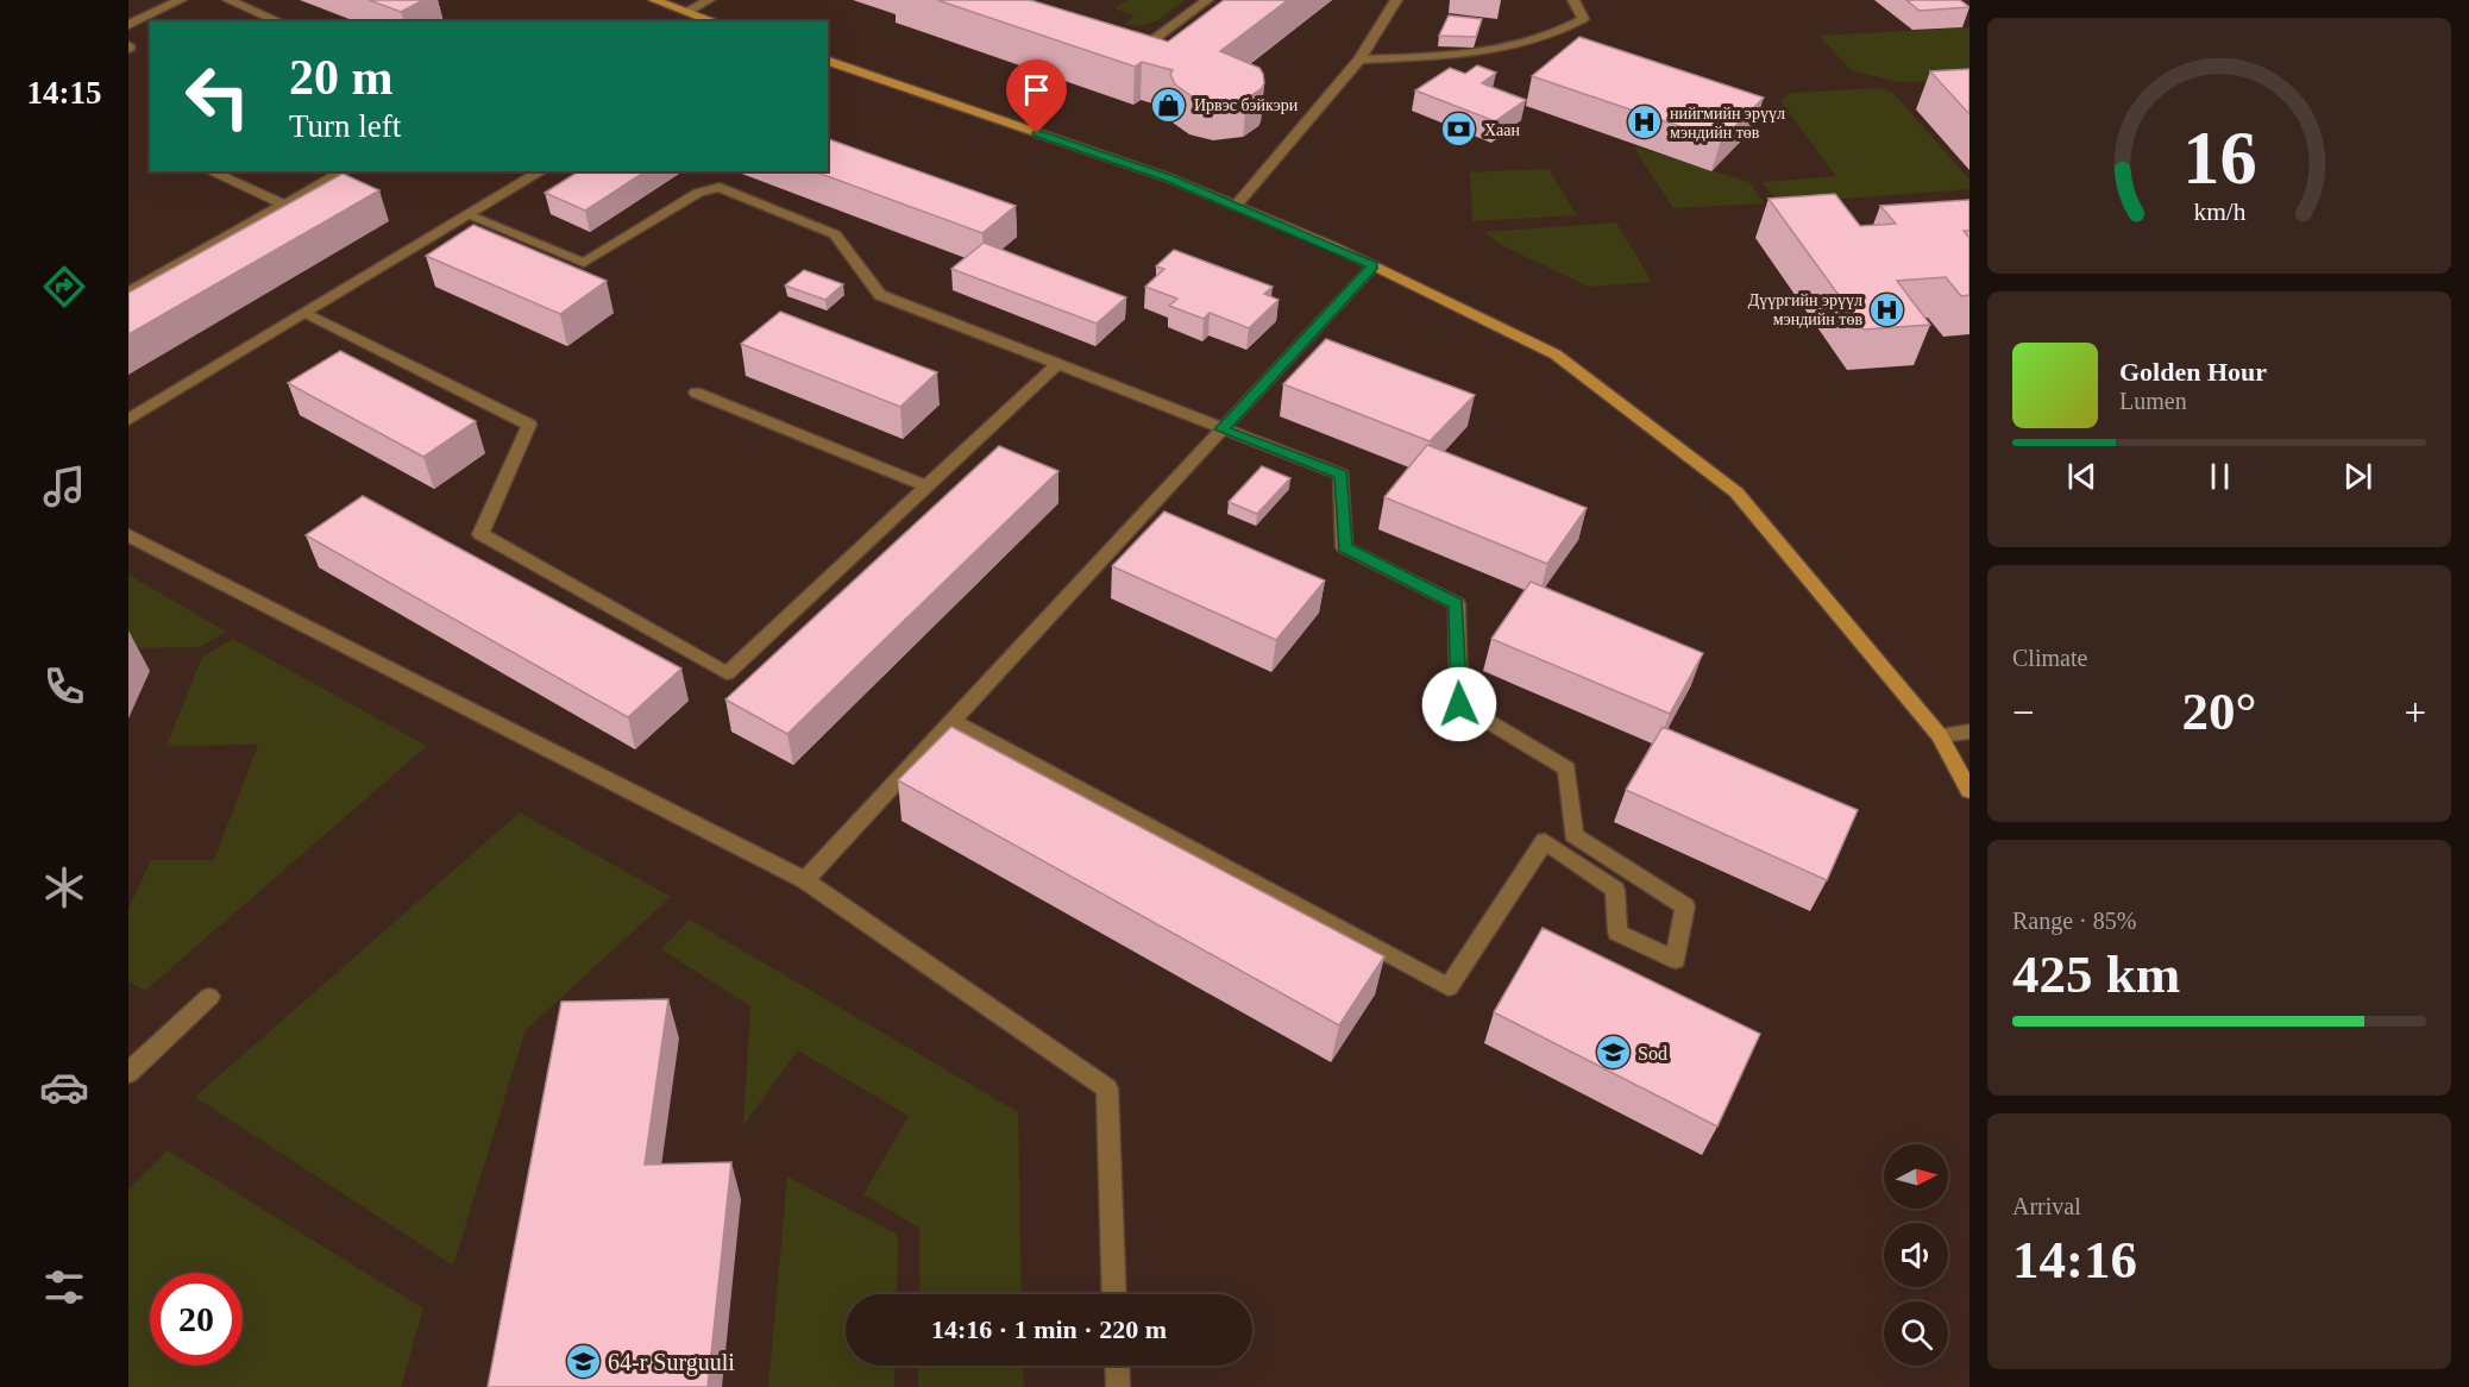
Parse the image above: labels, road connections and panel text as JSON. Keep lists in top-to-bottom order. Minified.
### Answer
{"places":{"shop":["Ирвэс бэйкэри"],"hospital":["нийгмийн эрүүл мэндийн төв","Дүүргийн эрүүл мэндийн төв"],"bank":["Хаан"],"school or university":["Sod","64-r Surguuli"]},"north":"right","page":{"tabs":"14:15","turn":["20 m","Turn left"],"song":["Golden Hour","Lumen"],"tile":["Climate",["Range · 85%","425 km"],["Arrival","14:16"]],"heat":["−","20°","+"],"limit":"20","trip":"14:16 · 1 min · 220 m","gauge":["16","km/h"]}}
